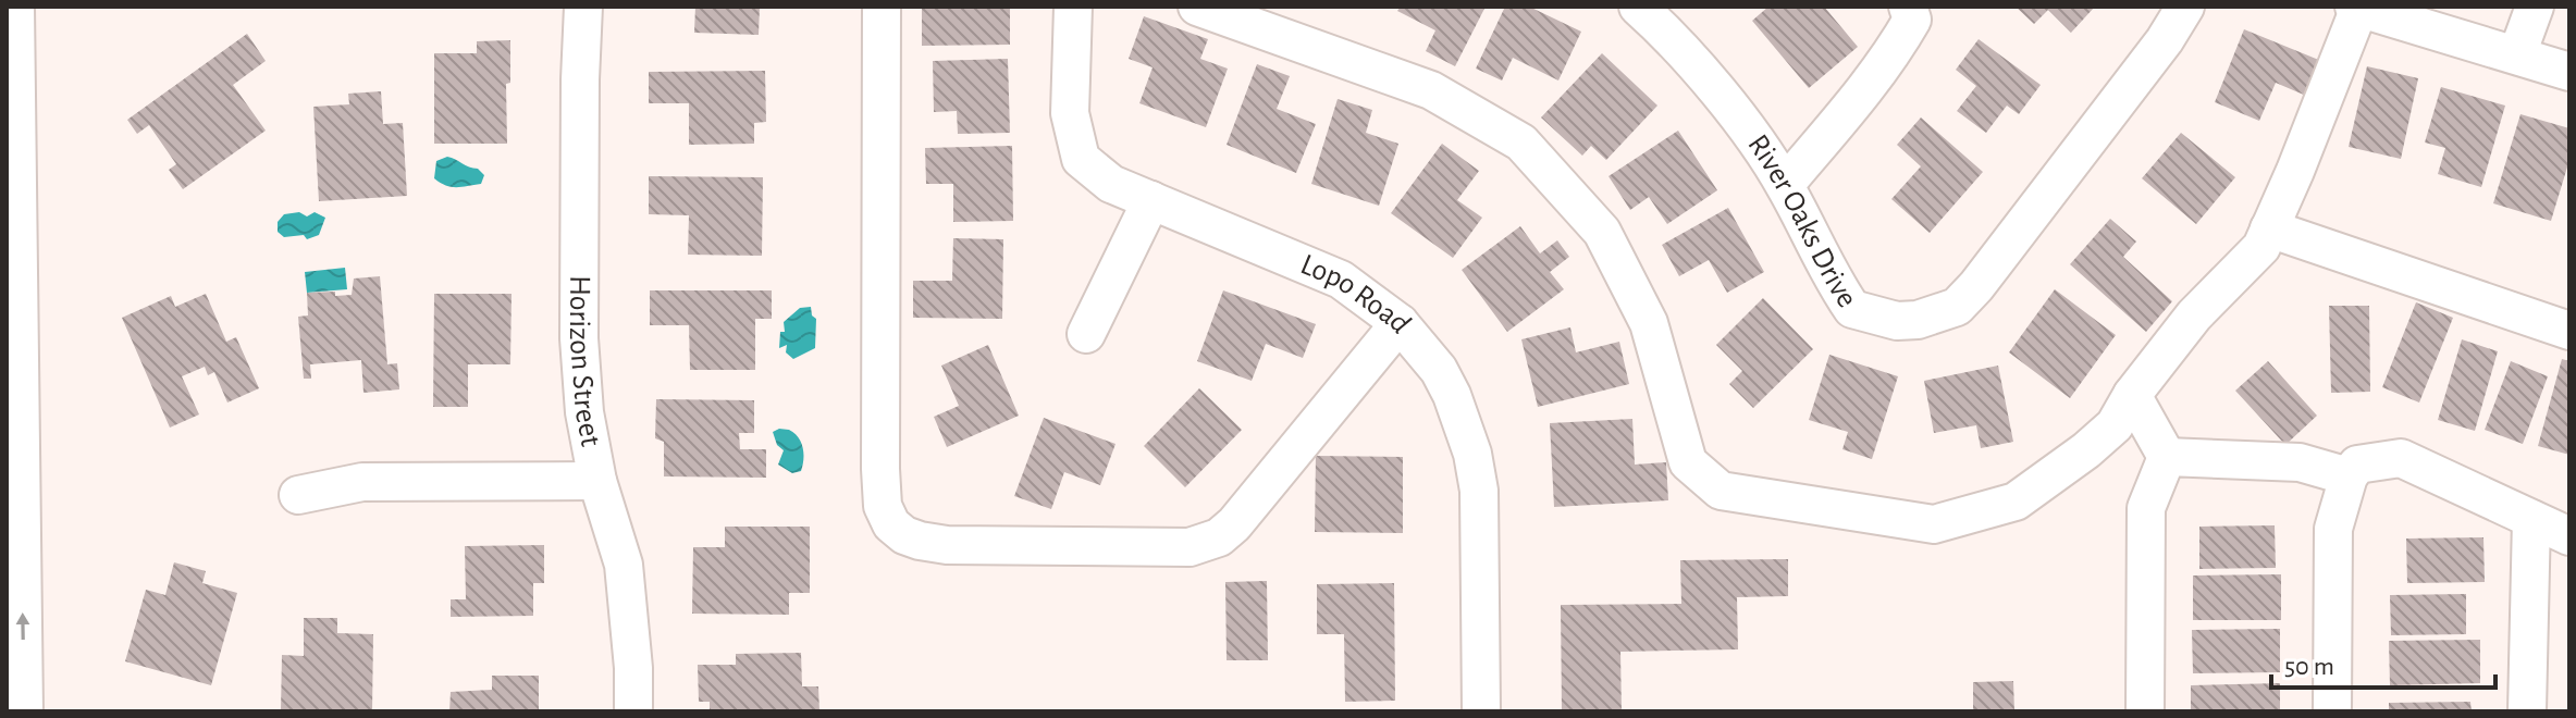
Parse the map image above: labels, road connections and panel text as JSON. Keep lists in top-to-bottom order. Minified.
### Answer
{"streets":{"street":["River Oaks Drive","Lopo Road","Horizon Street"]},"scale_bar":"50 m"}
